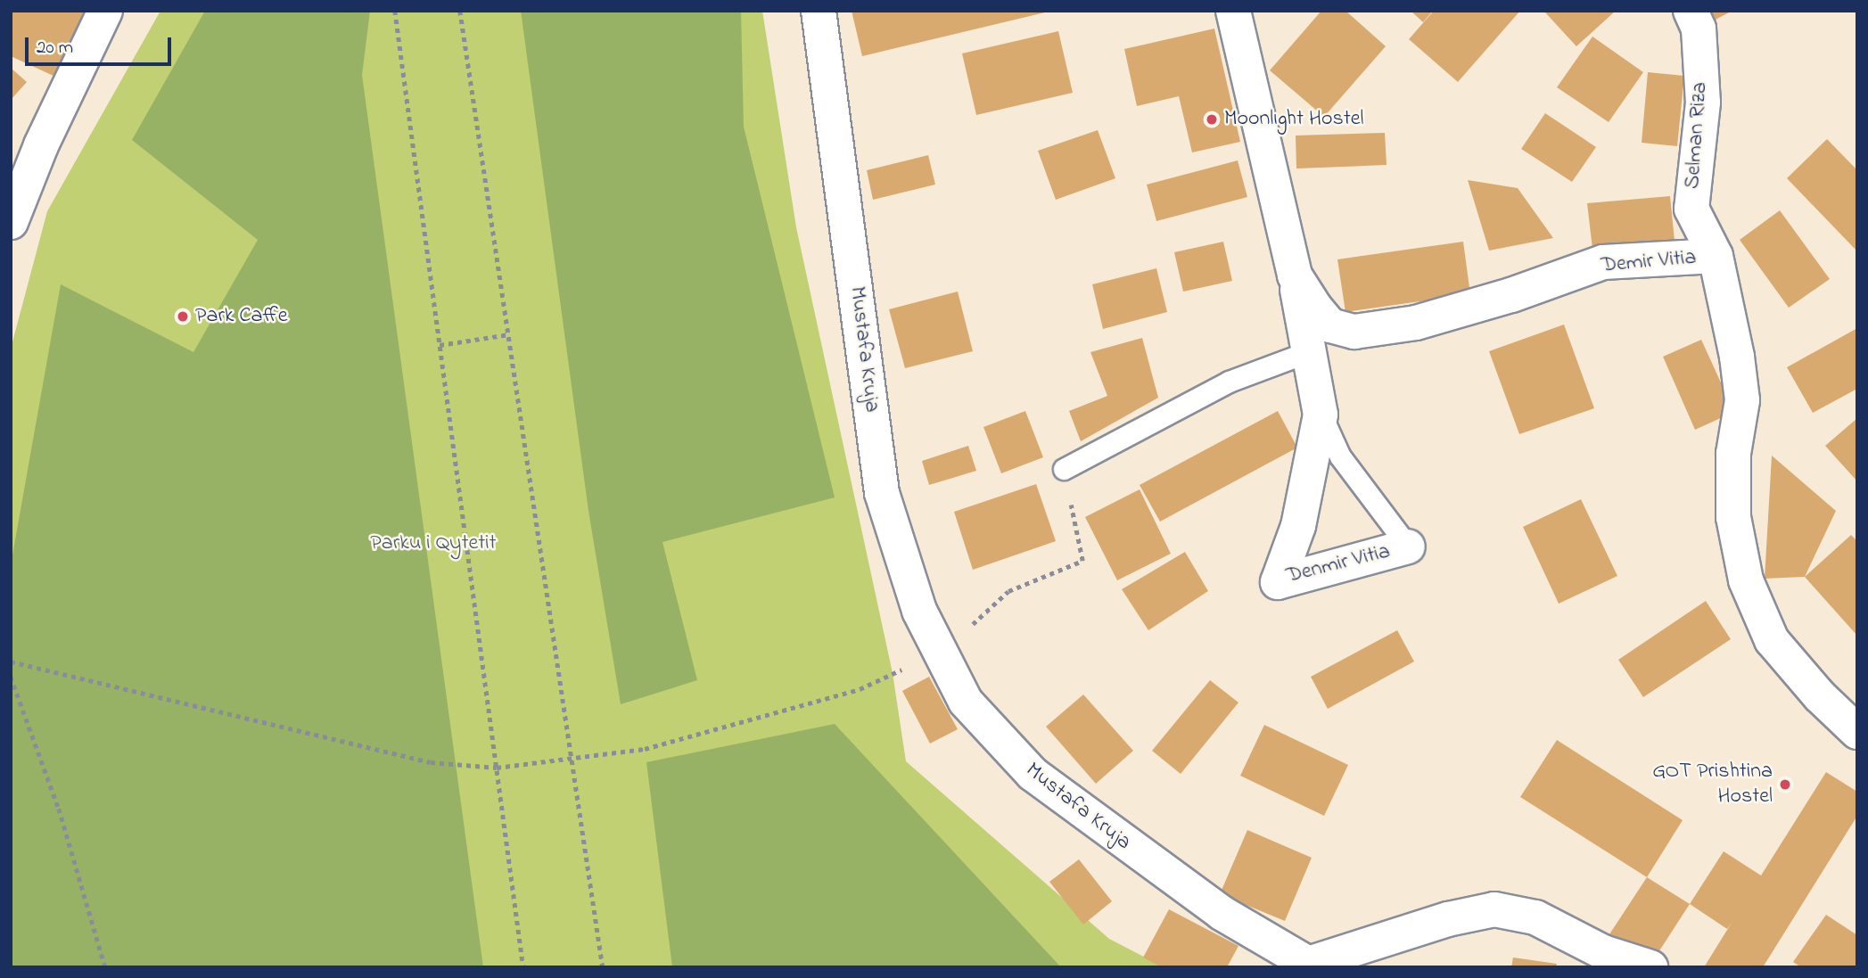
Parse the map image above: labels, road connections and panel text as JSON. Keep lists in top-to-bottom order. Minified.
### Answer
{"streets":{"street":["Selman Riza","Demir Vitia","Mustafa Kruja","Denmir Vitia"]},"crossings":[["Selman Riza","Demir Vitia"],["Demir Vitia","Denmir Vitia"]],"parks":["Parku i Qytetit"],"places":["Moonlıght Hostel","Park Caffe","GOT Prishtina Hostel"],"scale_bar":"20 m"}
